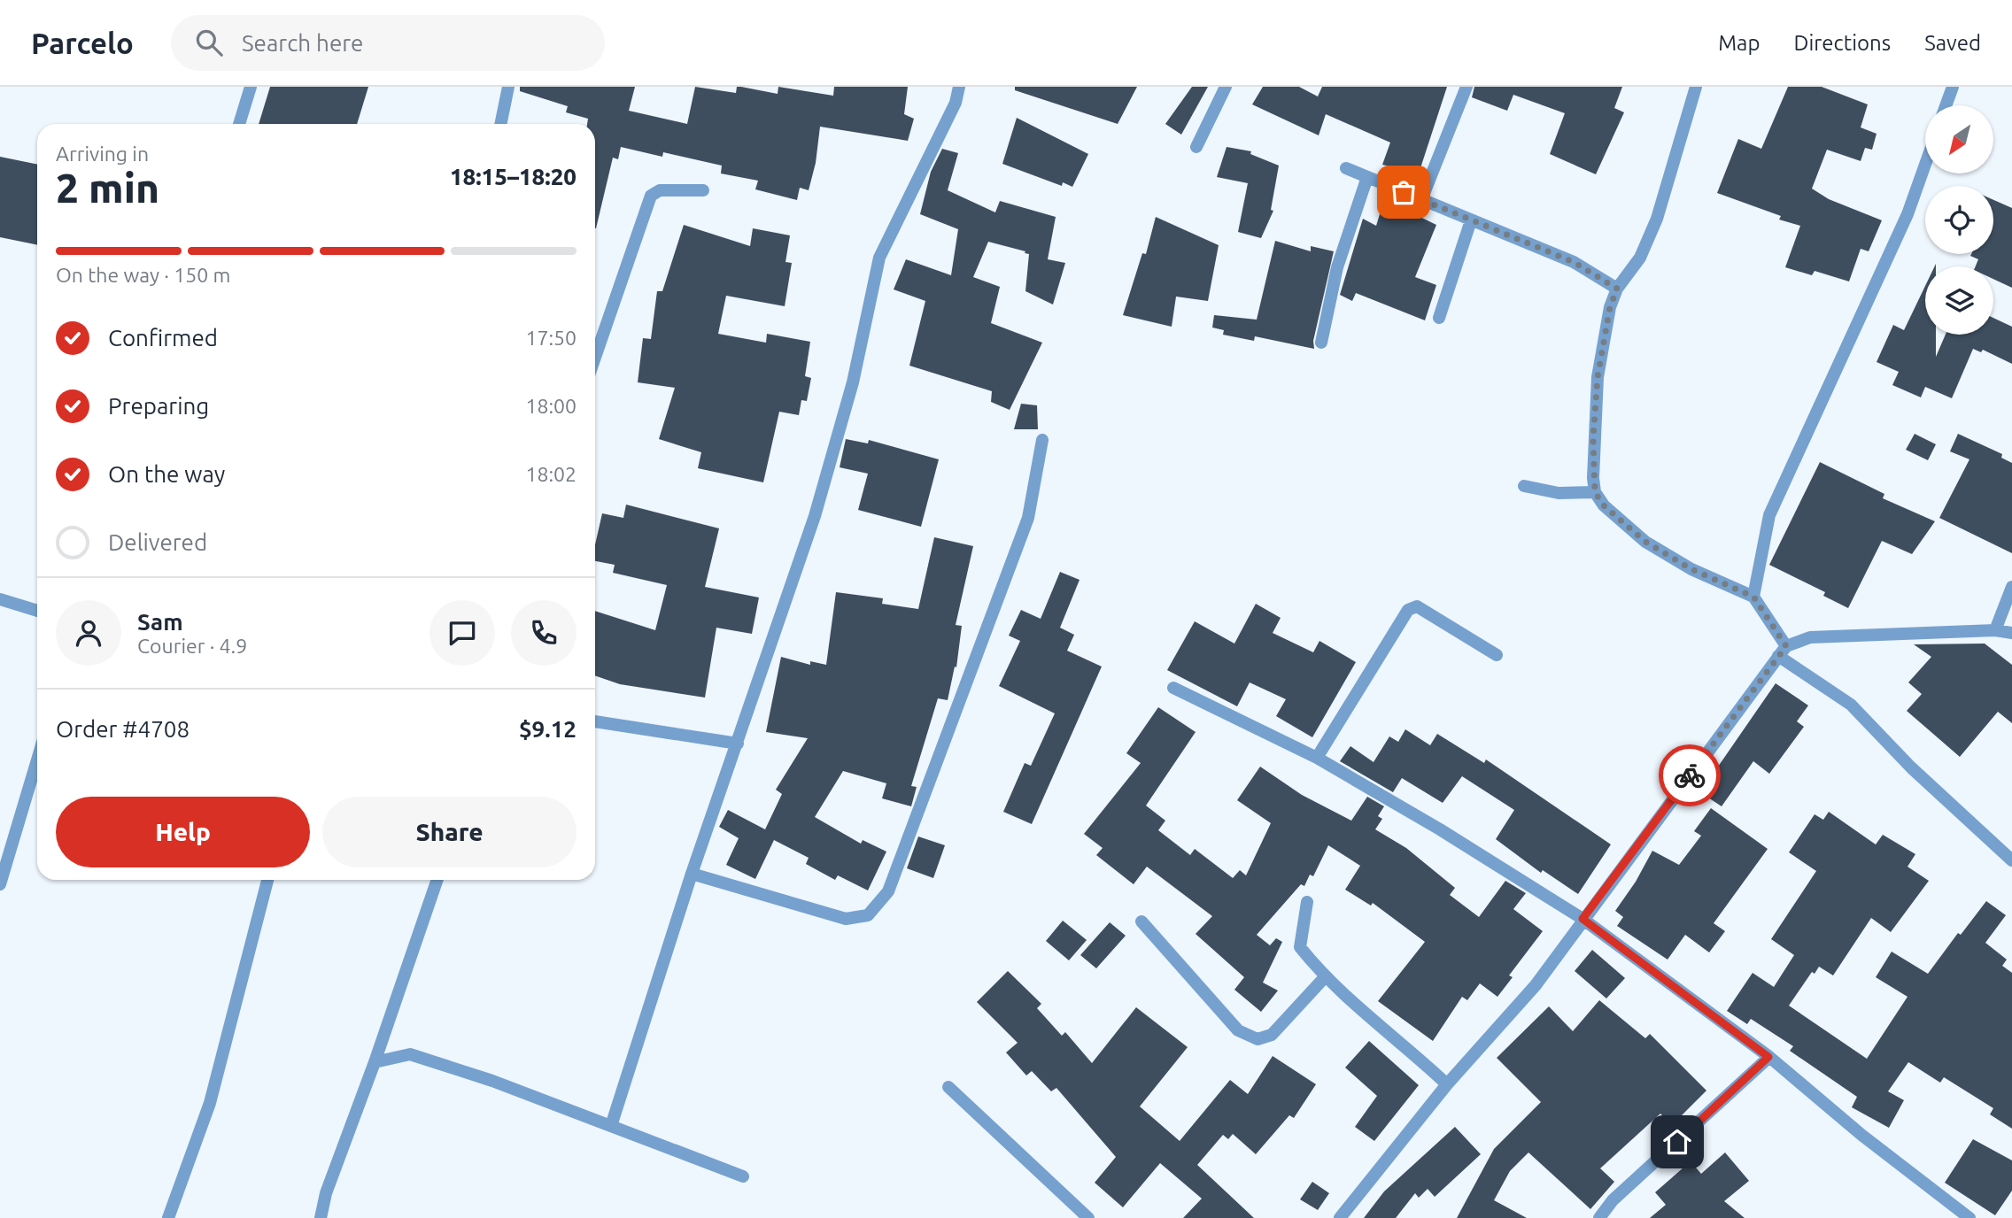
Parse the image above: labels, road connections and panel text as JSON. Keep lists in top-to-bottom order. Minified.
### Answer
{"north":"bottom left","page":{"header":"Parcelo","search":"Search here","nav":["Map","Directions","Saved"],"heading":["2 min","Arriving in","18:15–18:20"],"panel":["Sam","Courier · 4.9","Order #4708","$9.12"],"bar":"On the way · 150 m","list":[["Confirmed","17:50"],["Preparing","18:00"],["On the way","18:02"],"Delivered"],"buttons":["Help","Share"]}}
